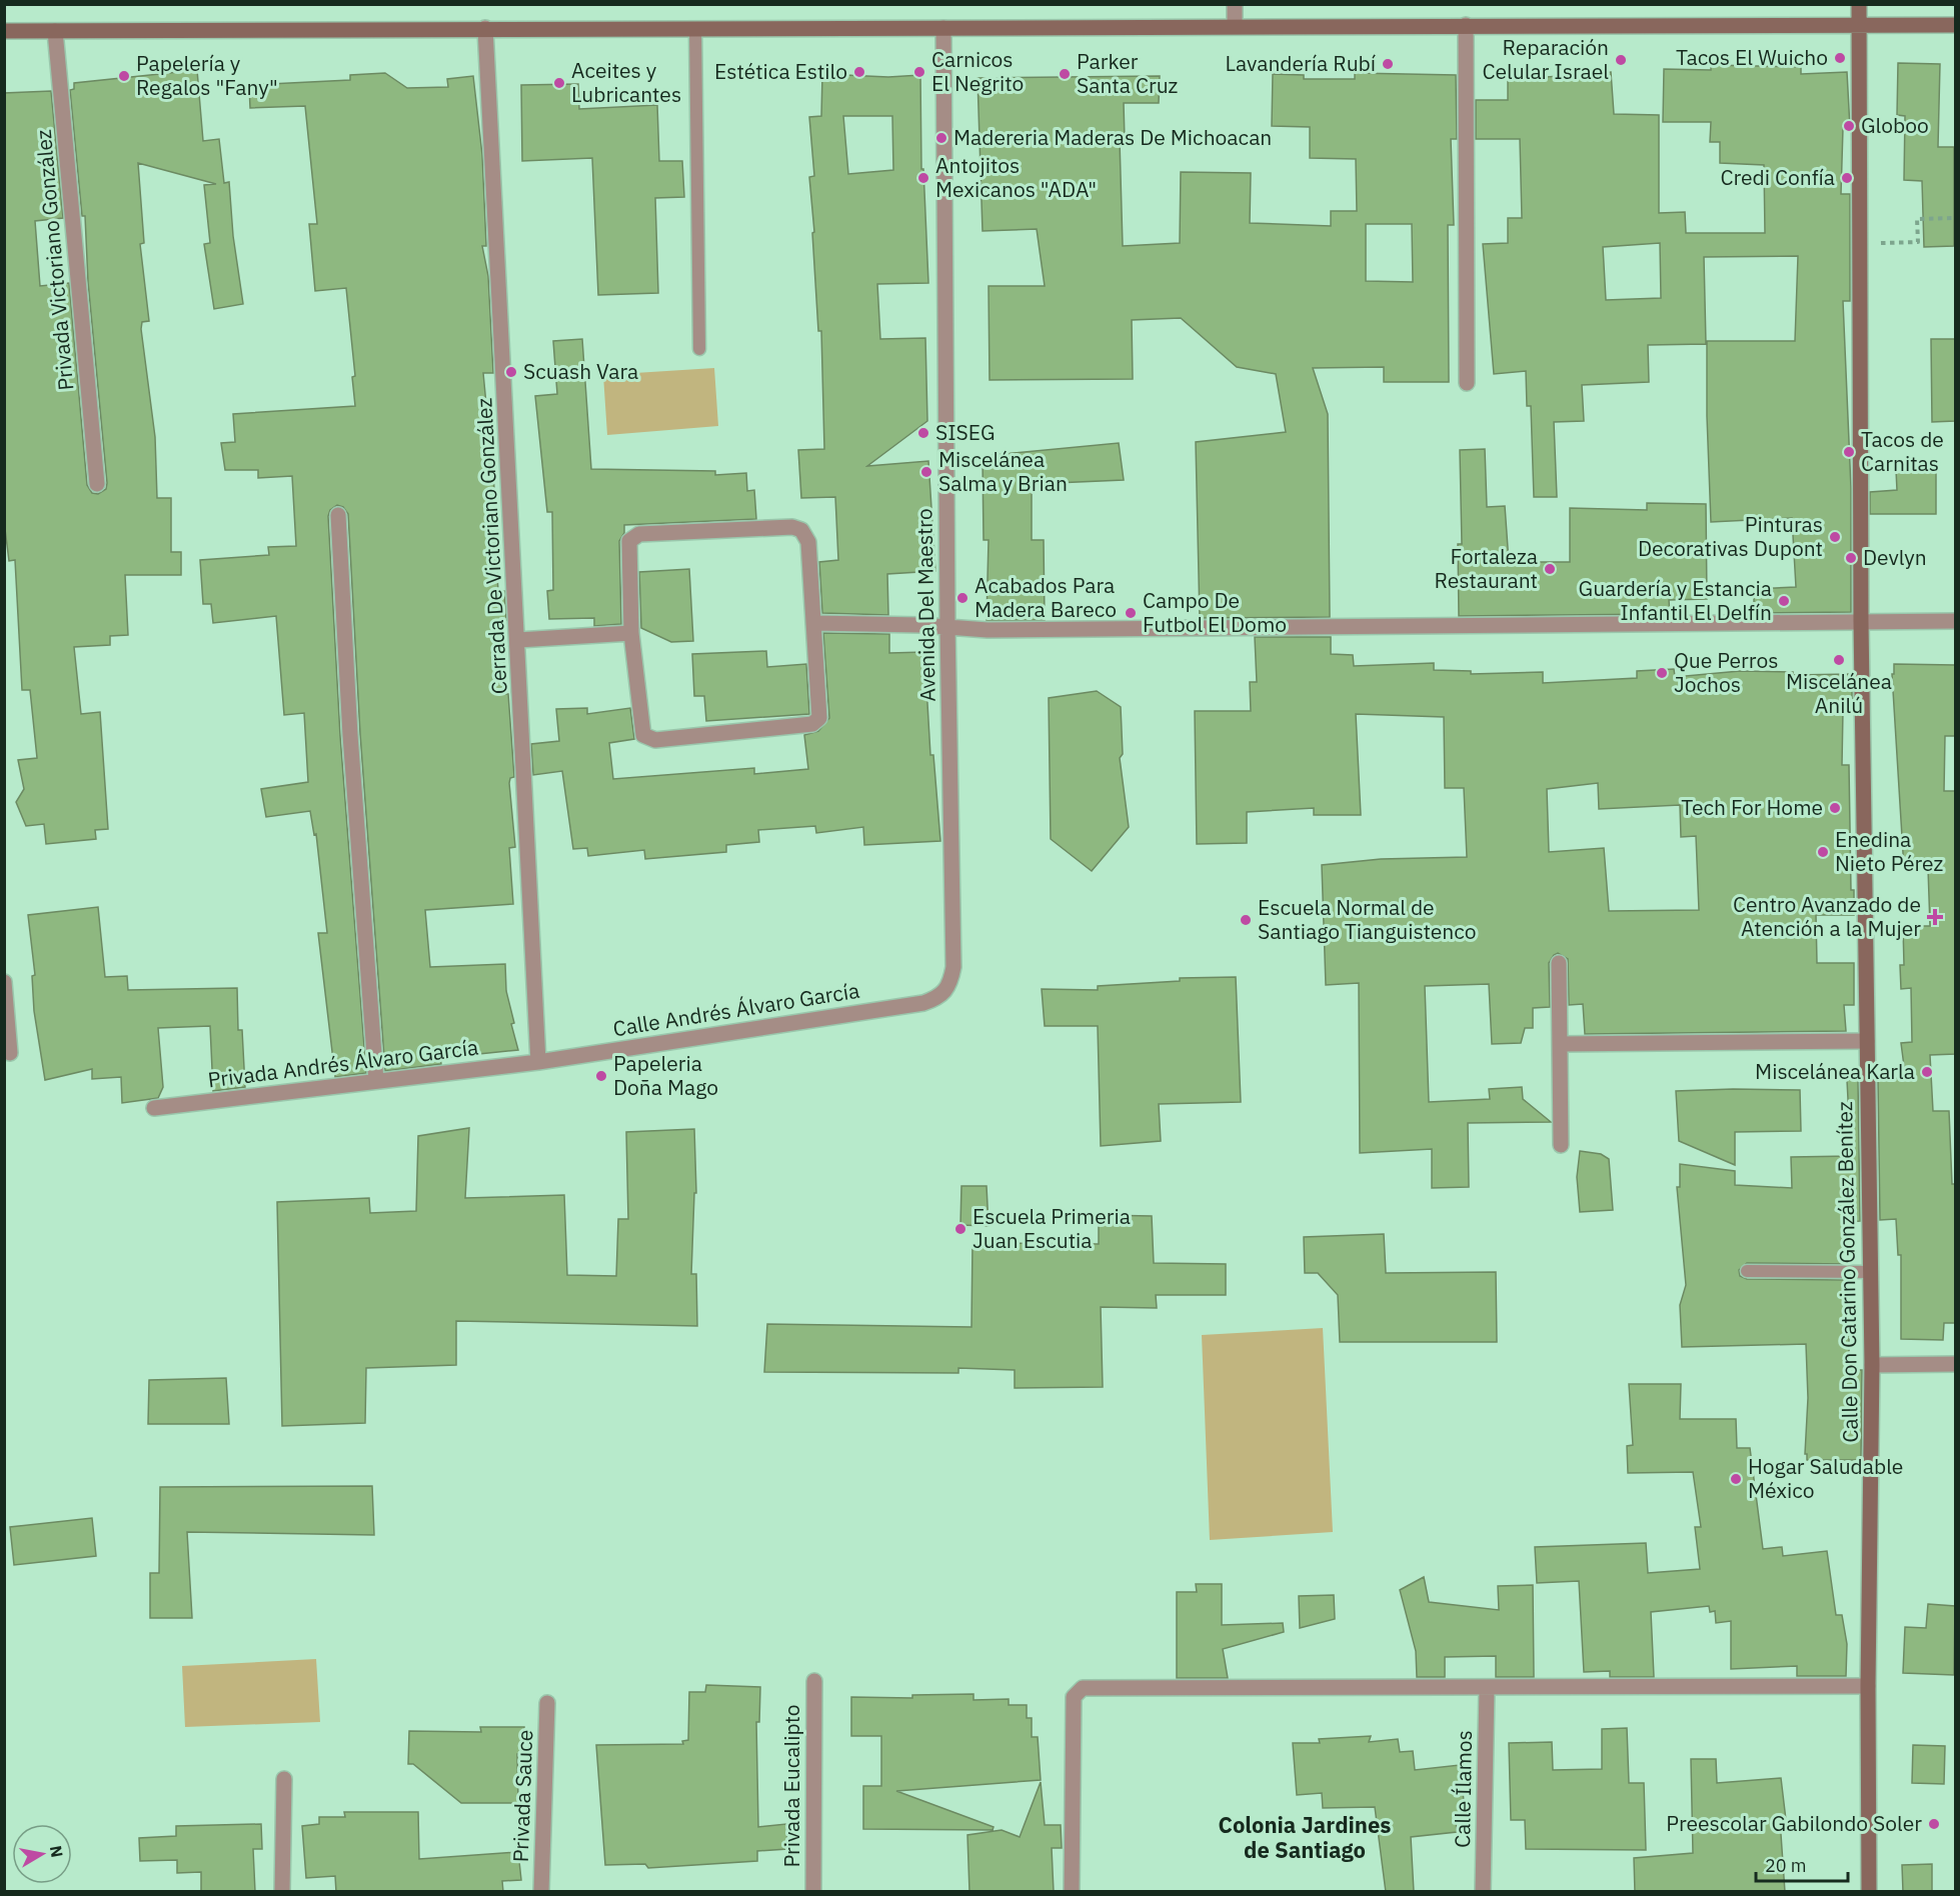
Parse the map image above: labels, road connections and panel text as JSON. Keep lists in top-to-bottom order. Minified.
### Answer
{"streets":{"main road":["Calle Don Catarino González Benítez"],"street":["Privada Victoriano González","Cerrada De Victoriano González","Avenida Del Maestro","Calle Andrés Álvaro García","Privada Andrés Álvaro García","Privada Eucalipto","Calle Ílamos","Privada Sauce"]},"crossings":[["Cerrada De Victoriano González","Calle Andrés Álvaro García"],["Cerrada De Victoriano González","Privada Andrés Álvaro García"],["Avenida Del Maestro","Calle Andrés Álvaro García"],["Calle Andrés Álvaro García","Privada Andrés Álvaro García"]],"districts":["Colonia Jardines de Santiago"],"places":{"other":["Tacos El Wuicho","Reparación Celular Israel","Lavandería Rubí","Estética Estilo","Carnicos El Negrito","Parker Santa Cruz","Papelería y Regalos \"Fany\"","Aceites y Lubricantes","Globoo","Madereria Maderas De Michoacan","Antojitos Mexicanos \"ADA\"","Credi Confía","Scuash Vara","SISEG","Tacos de Carnitas","Miscelánea Salma y Brian","Pinturas Decorativas Dupont","Devlyn","Fortaleza Restaurant","Acabados Para Madera Bareco","Guardería y Estancia Infantil El Delfín","Campo De Futbol El Domo","Miscelánea Anilú","Que Perros Jochos","Tech For Home","Enedina Nieto Pérez","Escuela Normal de Santiago Tianguistenco","Miscelánea Karla","Papeleria Doña Mago","Escuela Primeria Juan Escutia","Hogar Saludable México","Preescolar Gabilondo Soler"],"health":["Centro Avanzado de Atención a la Mujer"]},"scale_bar":"20 m","north":"right"}
